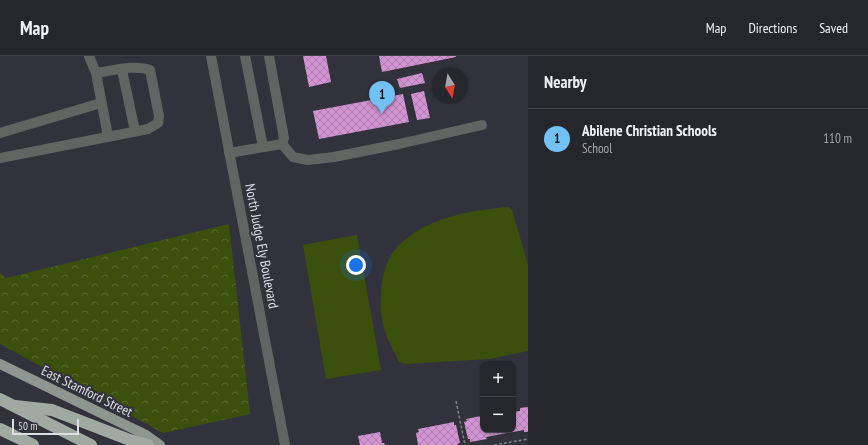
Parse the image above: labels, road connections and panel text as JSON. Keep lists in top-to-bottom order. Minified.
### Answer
{"streets":{"main road":["East Stamford Street"],"street":["North Judge Ely Boulevard"]},"scale_bar":"50 m","north":"bottom","page":{"header":"Map","nav":["Map","Directions","Saved"],"heading":"Nearby","pins":"1","list":[{"mark":"1","name":"Abilene Christian Schools","note":"School","value":"110 m"}],"map_buttons":["+","−"],"scale":"50 m"}}
